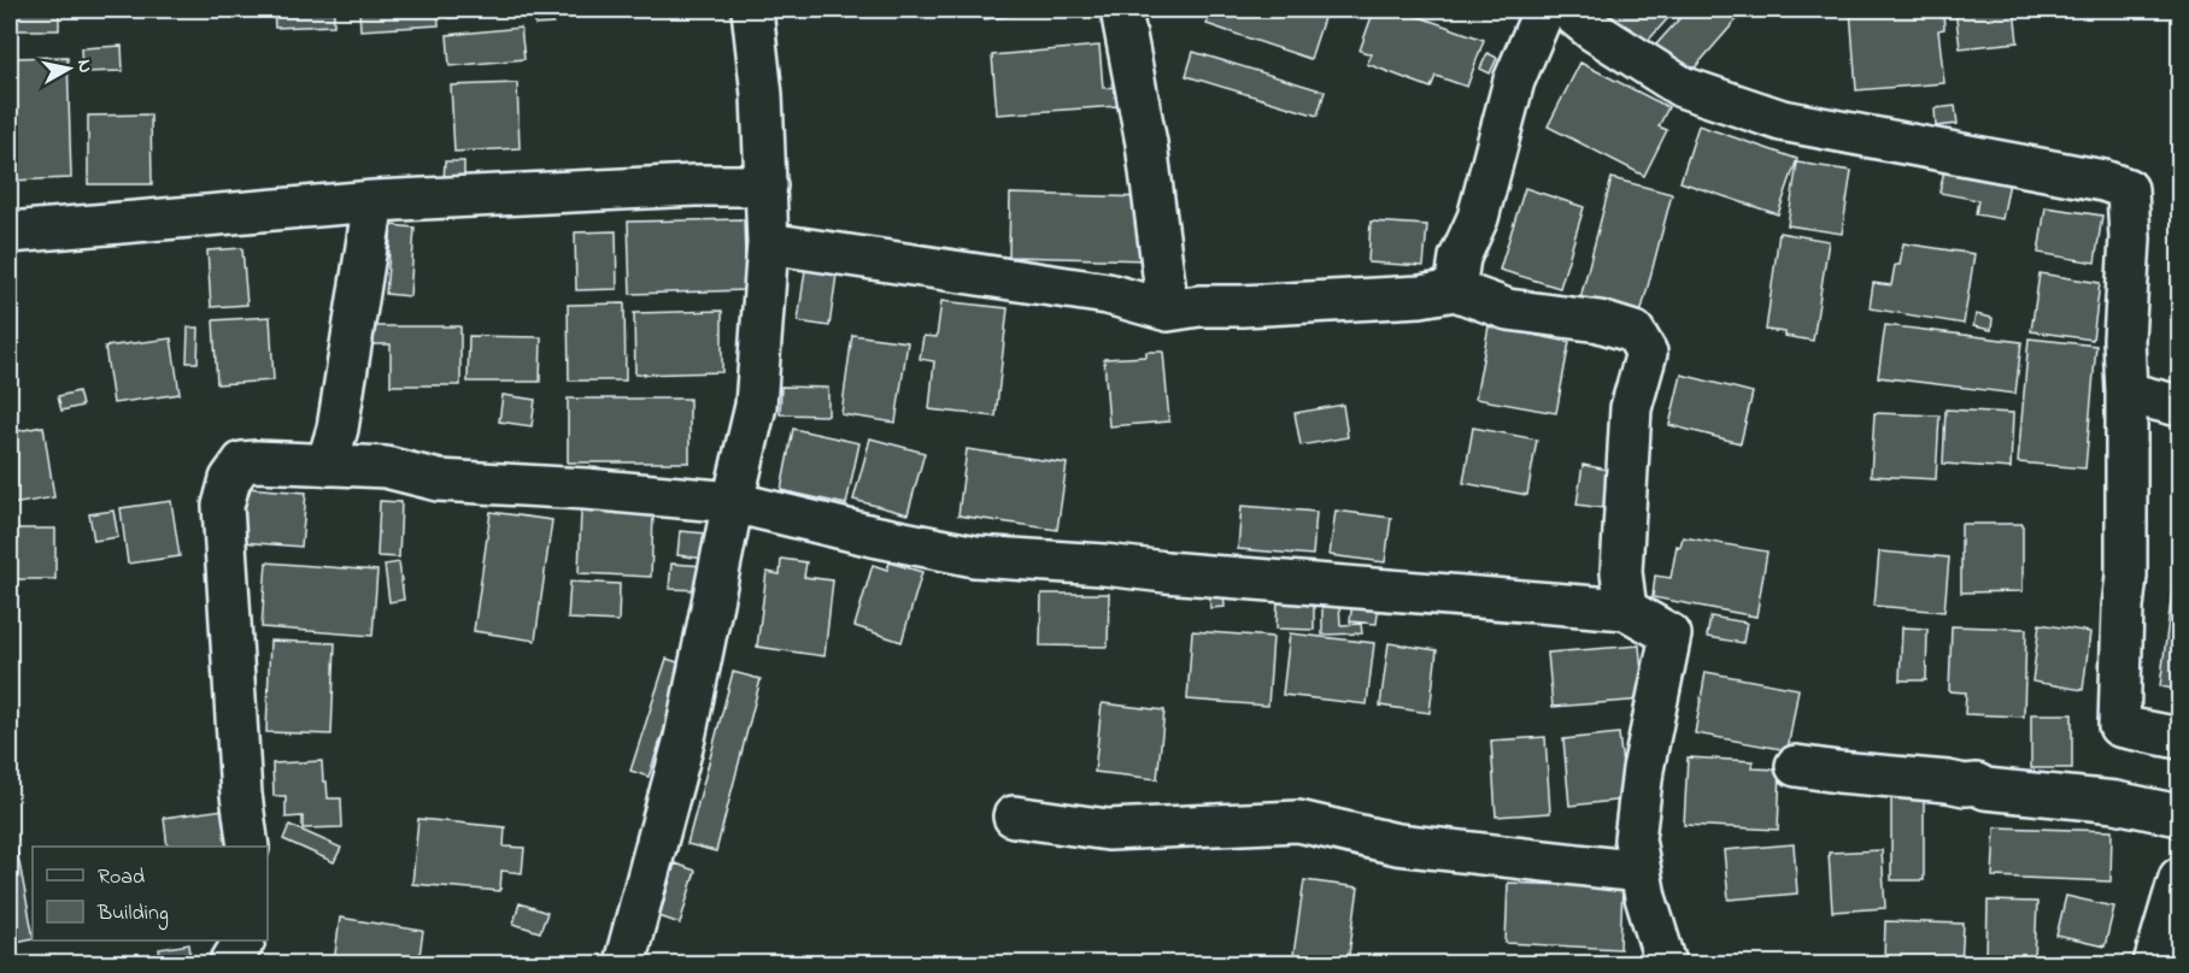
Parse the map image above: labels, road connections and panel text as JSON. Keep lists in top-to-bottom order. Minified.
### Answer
{"legend":["Road","Building"],"north":"right"}
